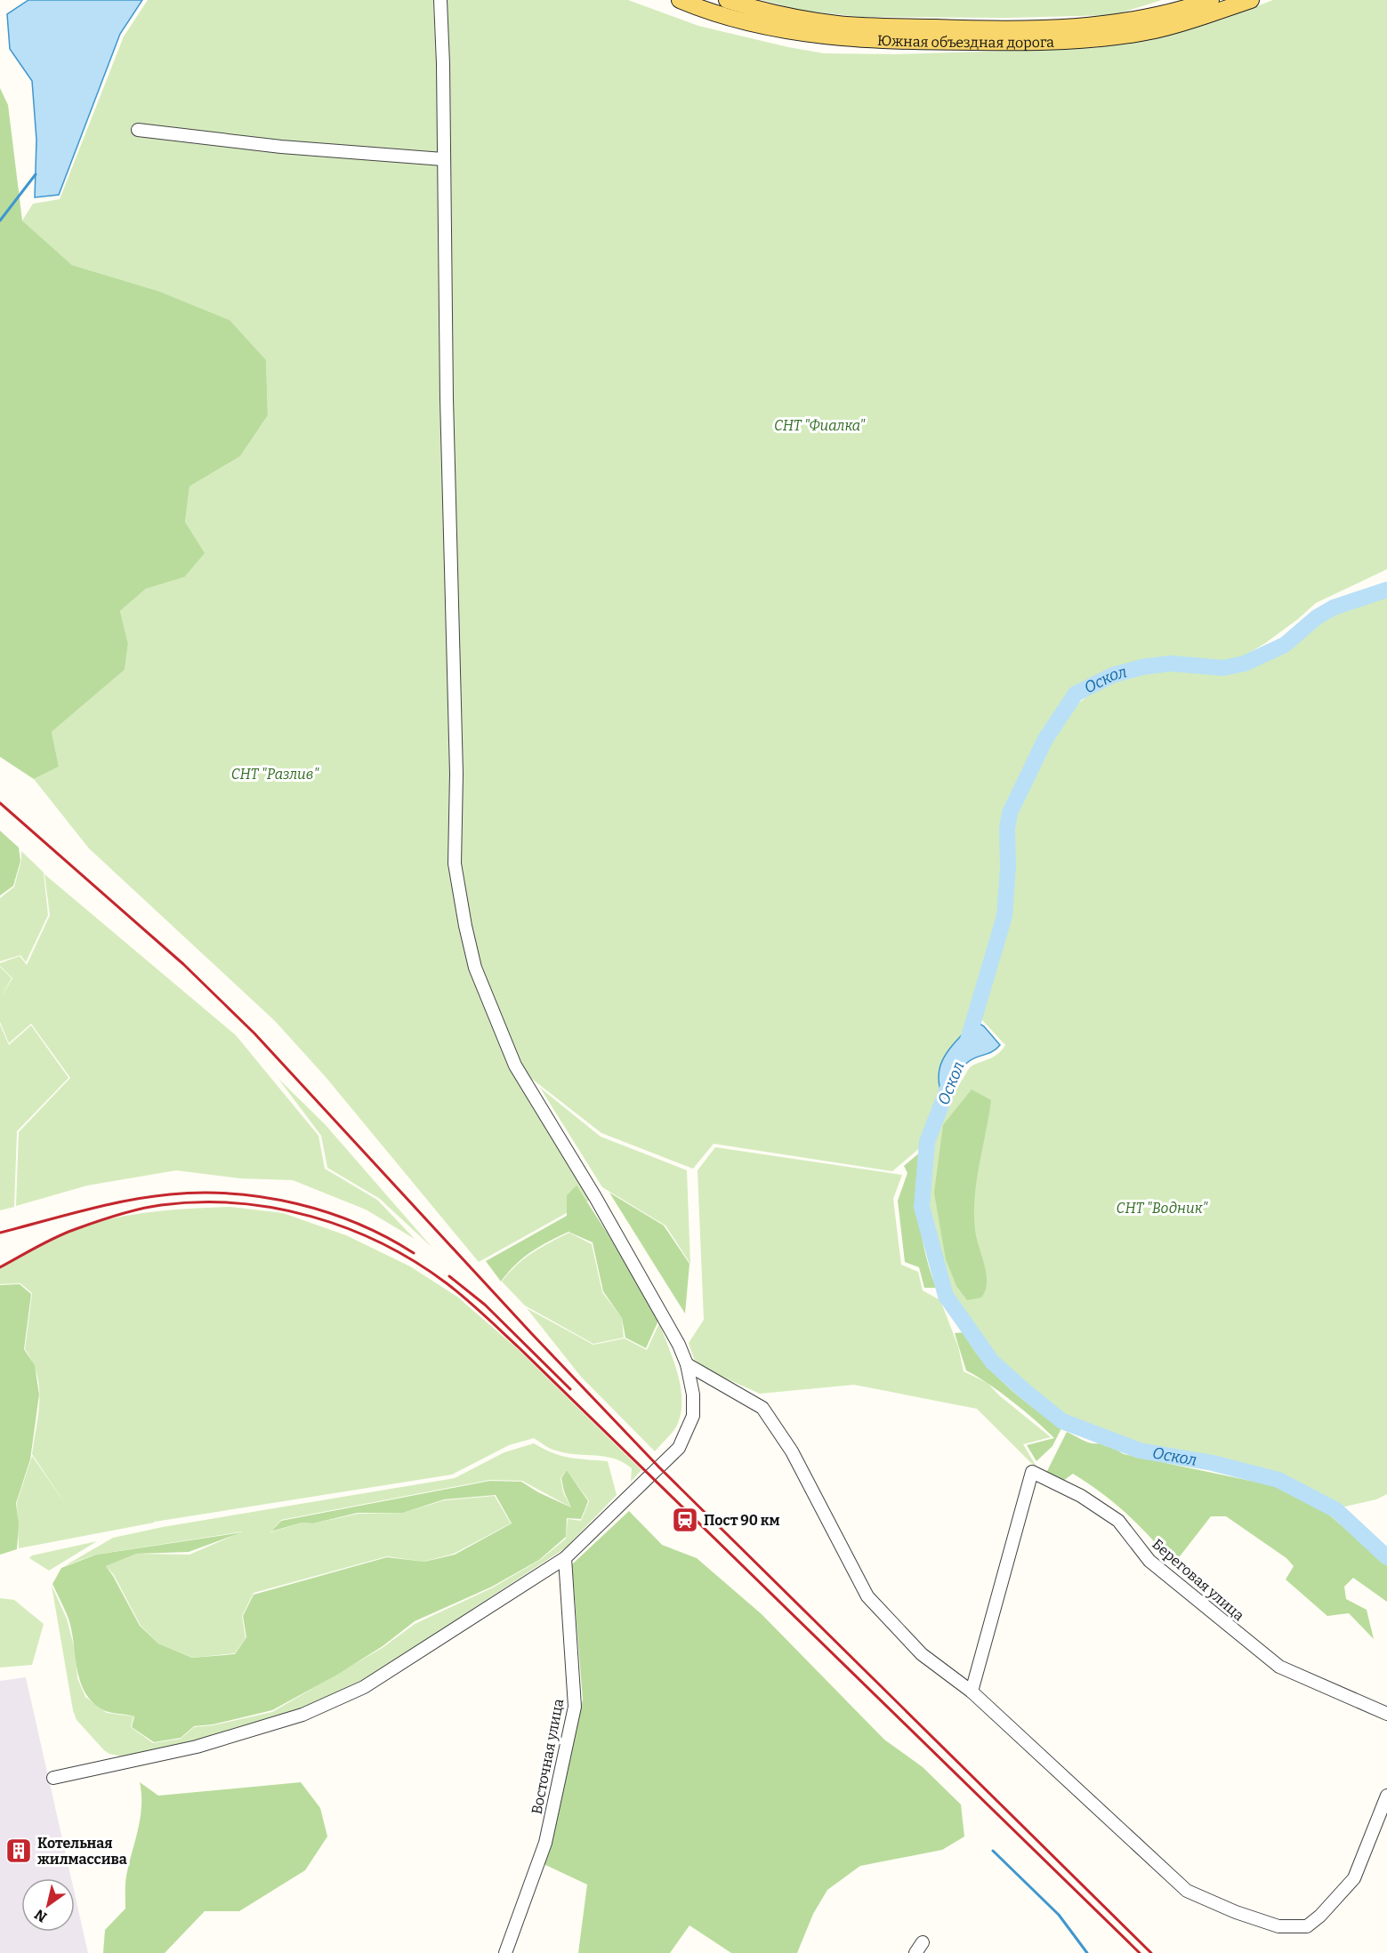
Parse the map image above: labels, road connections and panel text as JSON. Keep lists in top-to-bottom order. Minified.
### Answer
{"streets":{"main road":["Южная объездная дорога"],"street":["Береговая улица","Восточная улица"]},"water":["Оскол"],"parks":["СНТ \"Фиалка\"","СНТ \"Разлив\"","СНТ \"Водник\""],"places":{"station":["Пост 90 км"],"building":["Котельная жилмассива"]},"north":"bottom left"}
